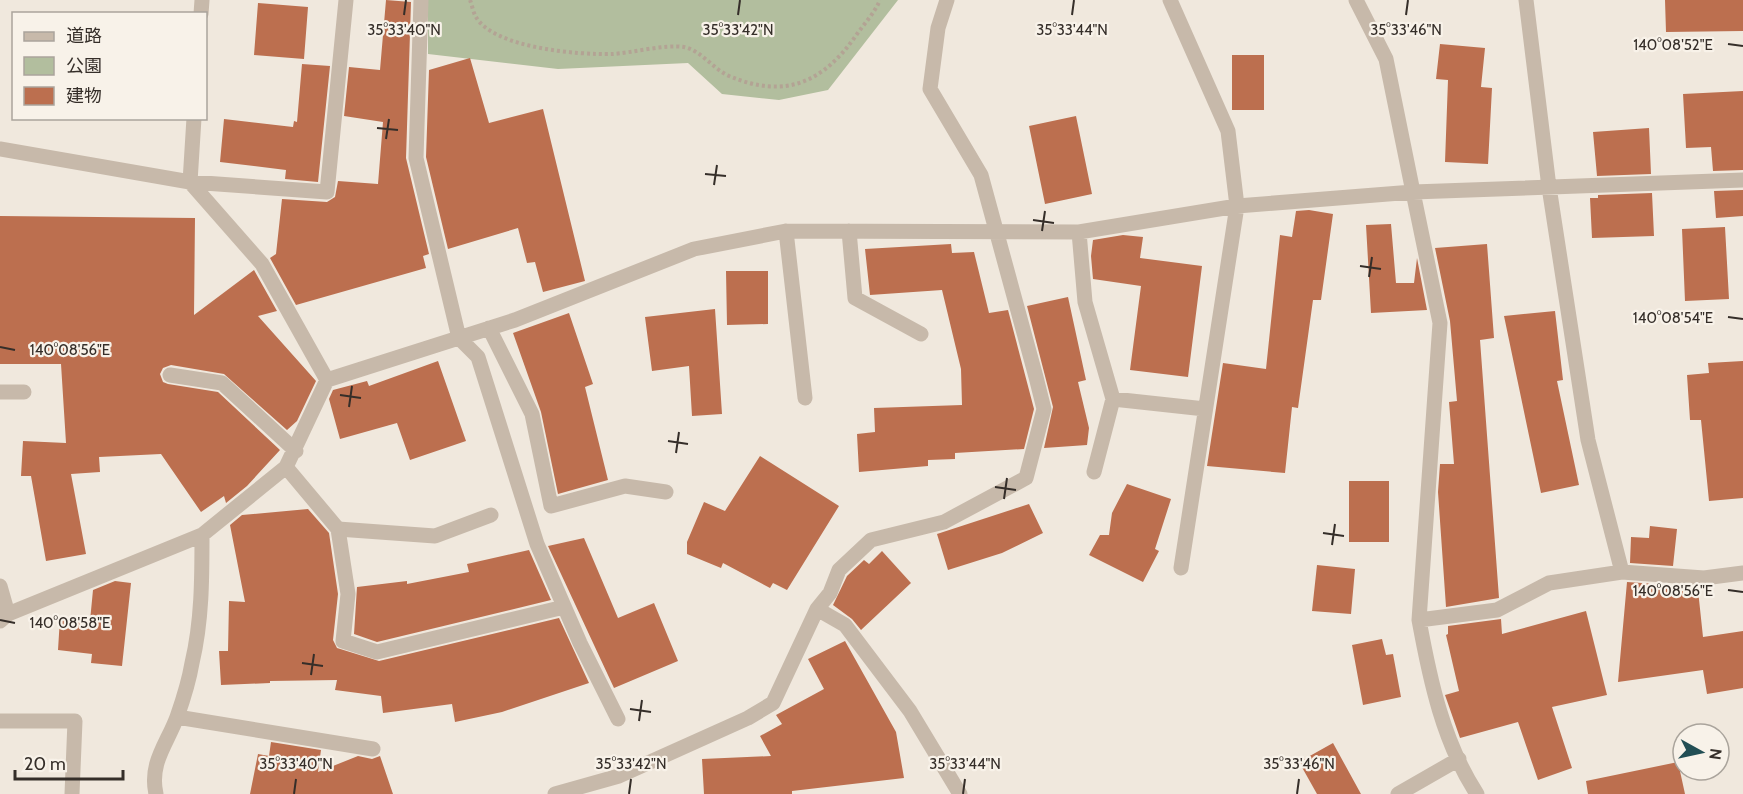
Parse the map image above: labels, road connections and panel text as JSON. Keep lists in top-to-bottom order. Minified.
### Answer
{"legend":["道路","公園","建物"],"scale_bar":"20 m","north":"right","coordinates":["35°33'40\"N","35°33'42\"N","35°33'44\"N","35°33'46\"N","140°08'52\"E","140°08'54\"E","140°08'56\"E","140°08'58\"E"]}
